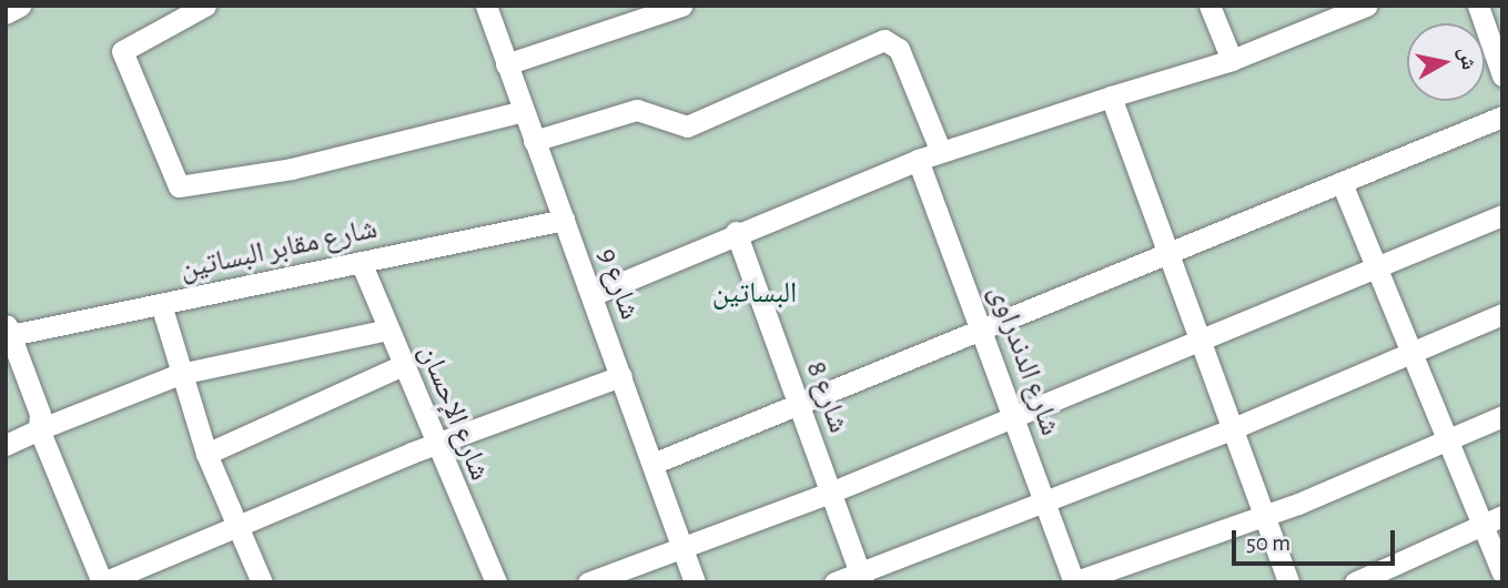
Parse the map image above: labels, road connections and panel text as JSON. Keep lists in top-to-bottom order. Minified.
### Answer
{"streets":{"street":["شارع مقابر البساتين","شارع 9","شارع الدندراوى","شارع 8","شارع الإحسان"]},"crossings":[["شارع مقابر البساتين","شارع 9"],["شارع مقابر البساتين","شارع الإحسان"]],"parks":["البساتين"],"scale_bar":"50 m","north":"right"}
